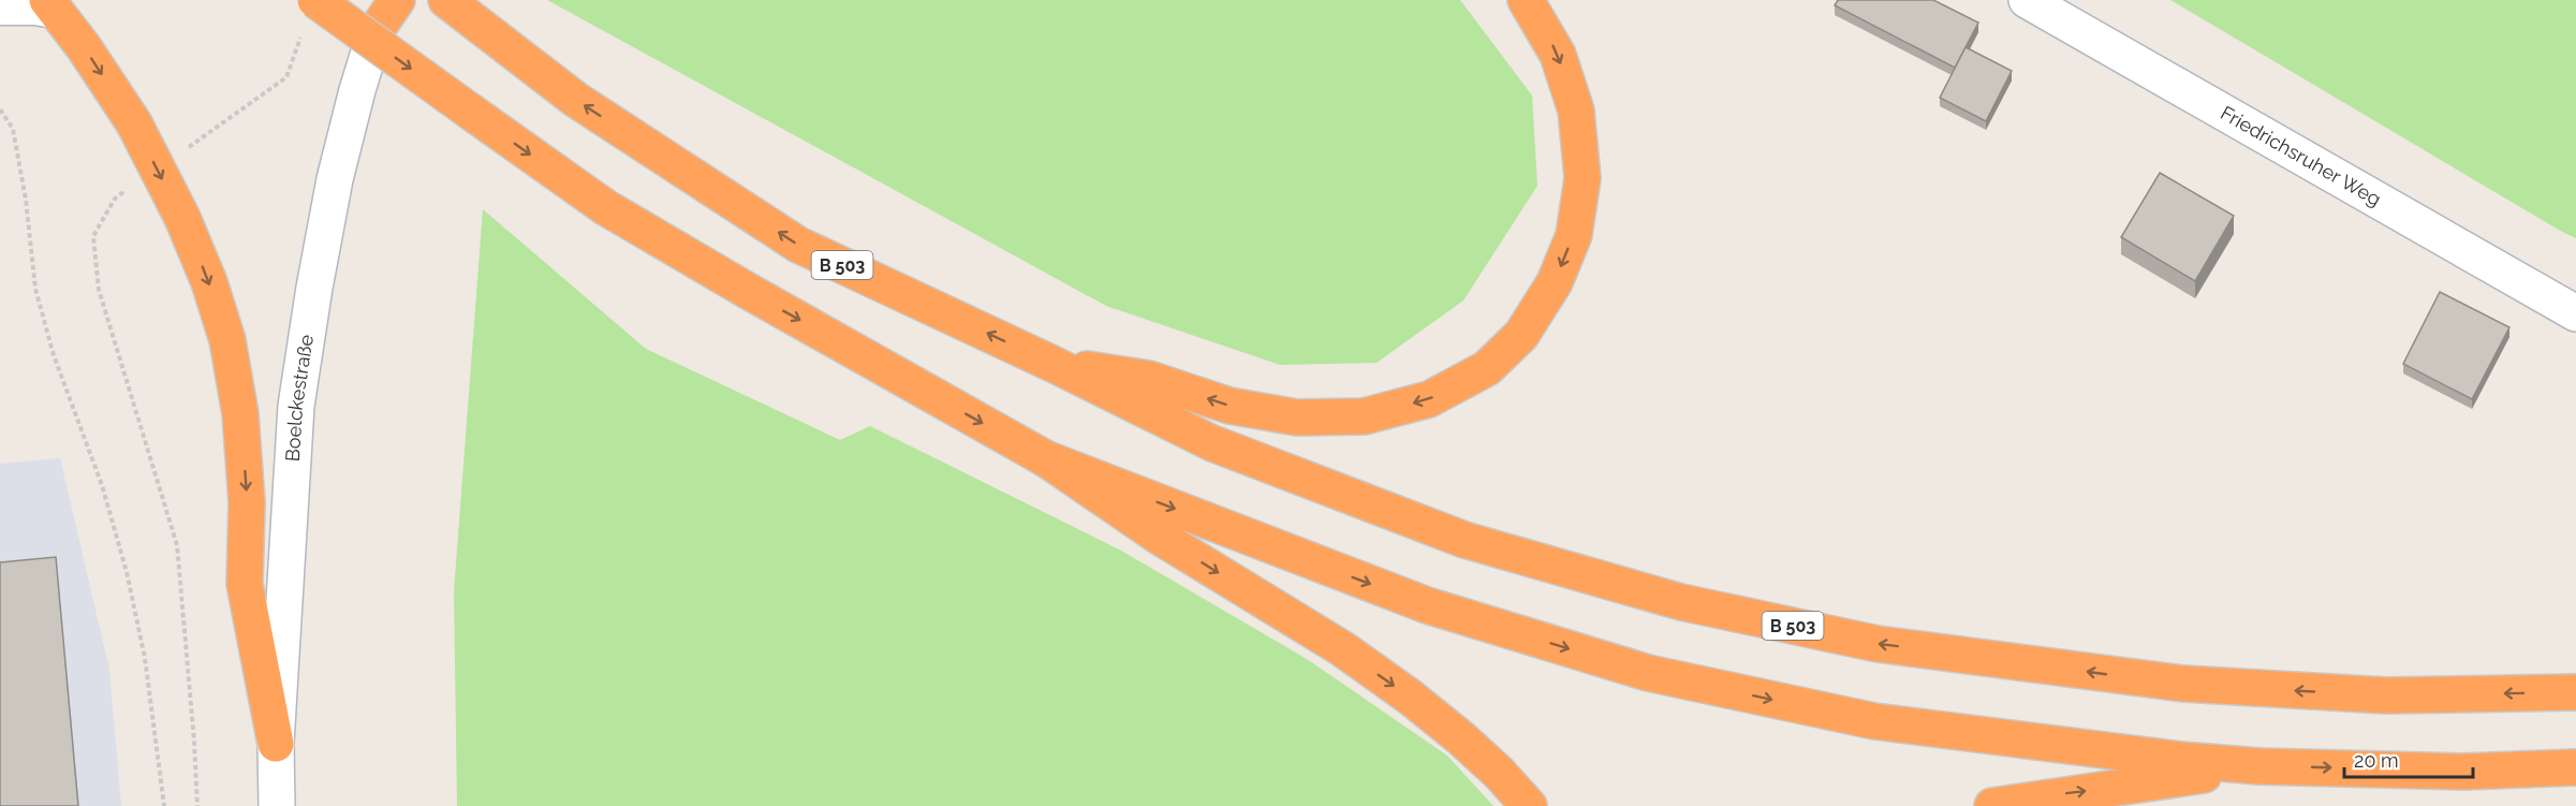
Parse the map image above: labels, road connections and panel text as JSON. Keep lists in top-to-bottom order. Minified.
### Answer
{"streets":{"highway":["B 503"],"street":["Friedrichsruher Weg","Boelckestraße"]},"scale_bar":"20 m"}
